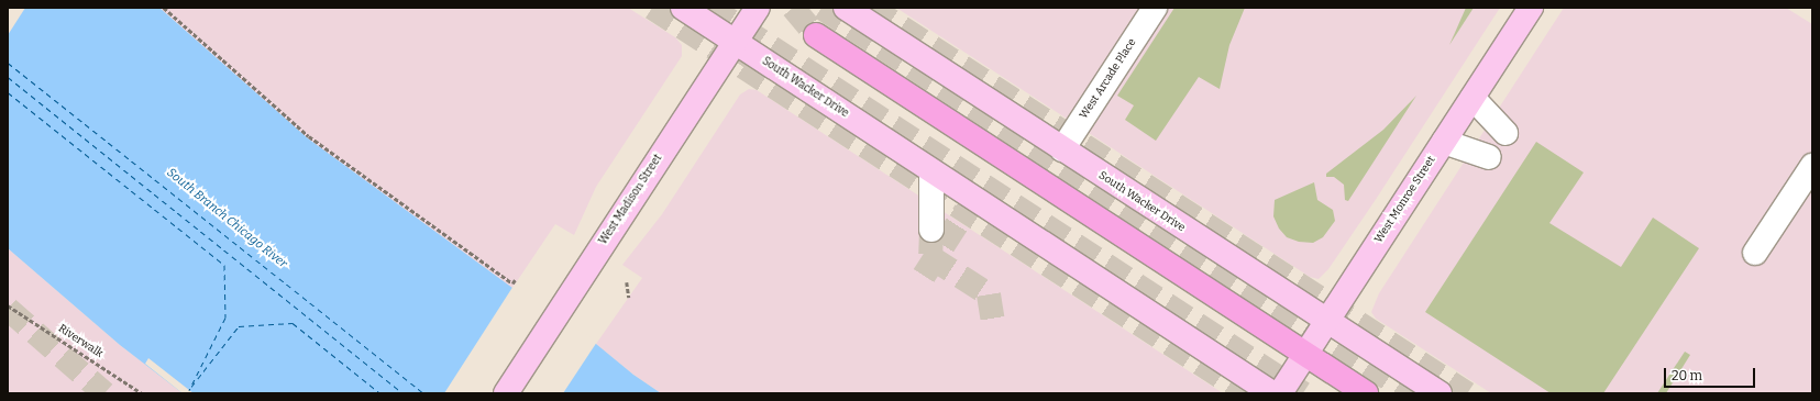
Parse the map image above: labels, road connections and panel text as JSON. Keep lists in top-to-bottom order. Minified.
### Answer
{"streets":{"main road":["South Wacker Drive","West Madison Street","West Monroe Street"],"lane":["West Arcade Place"],"path":["Riverwalk"]},"crossings":[["West Arcade Place","South Wacker Drive"],["South Wacker Drive","West Madison Street"],["South Wacker Drive","West Monroe Street"]],"water":["South Branch Chicago River"],"scale_bar":"20 m"}
